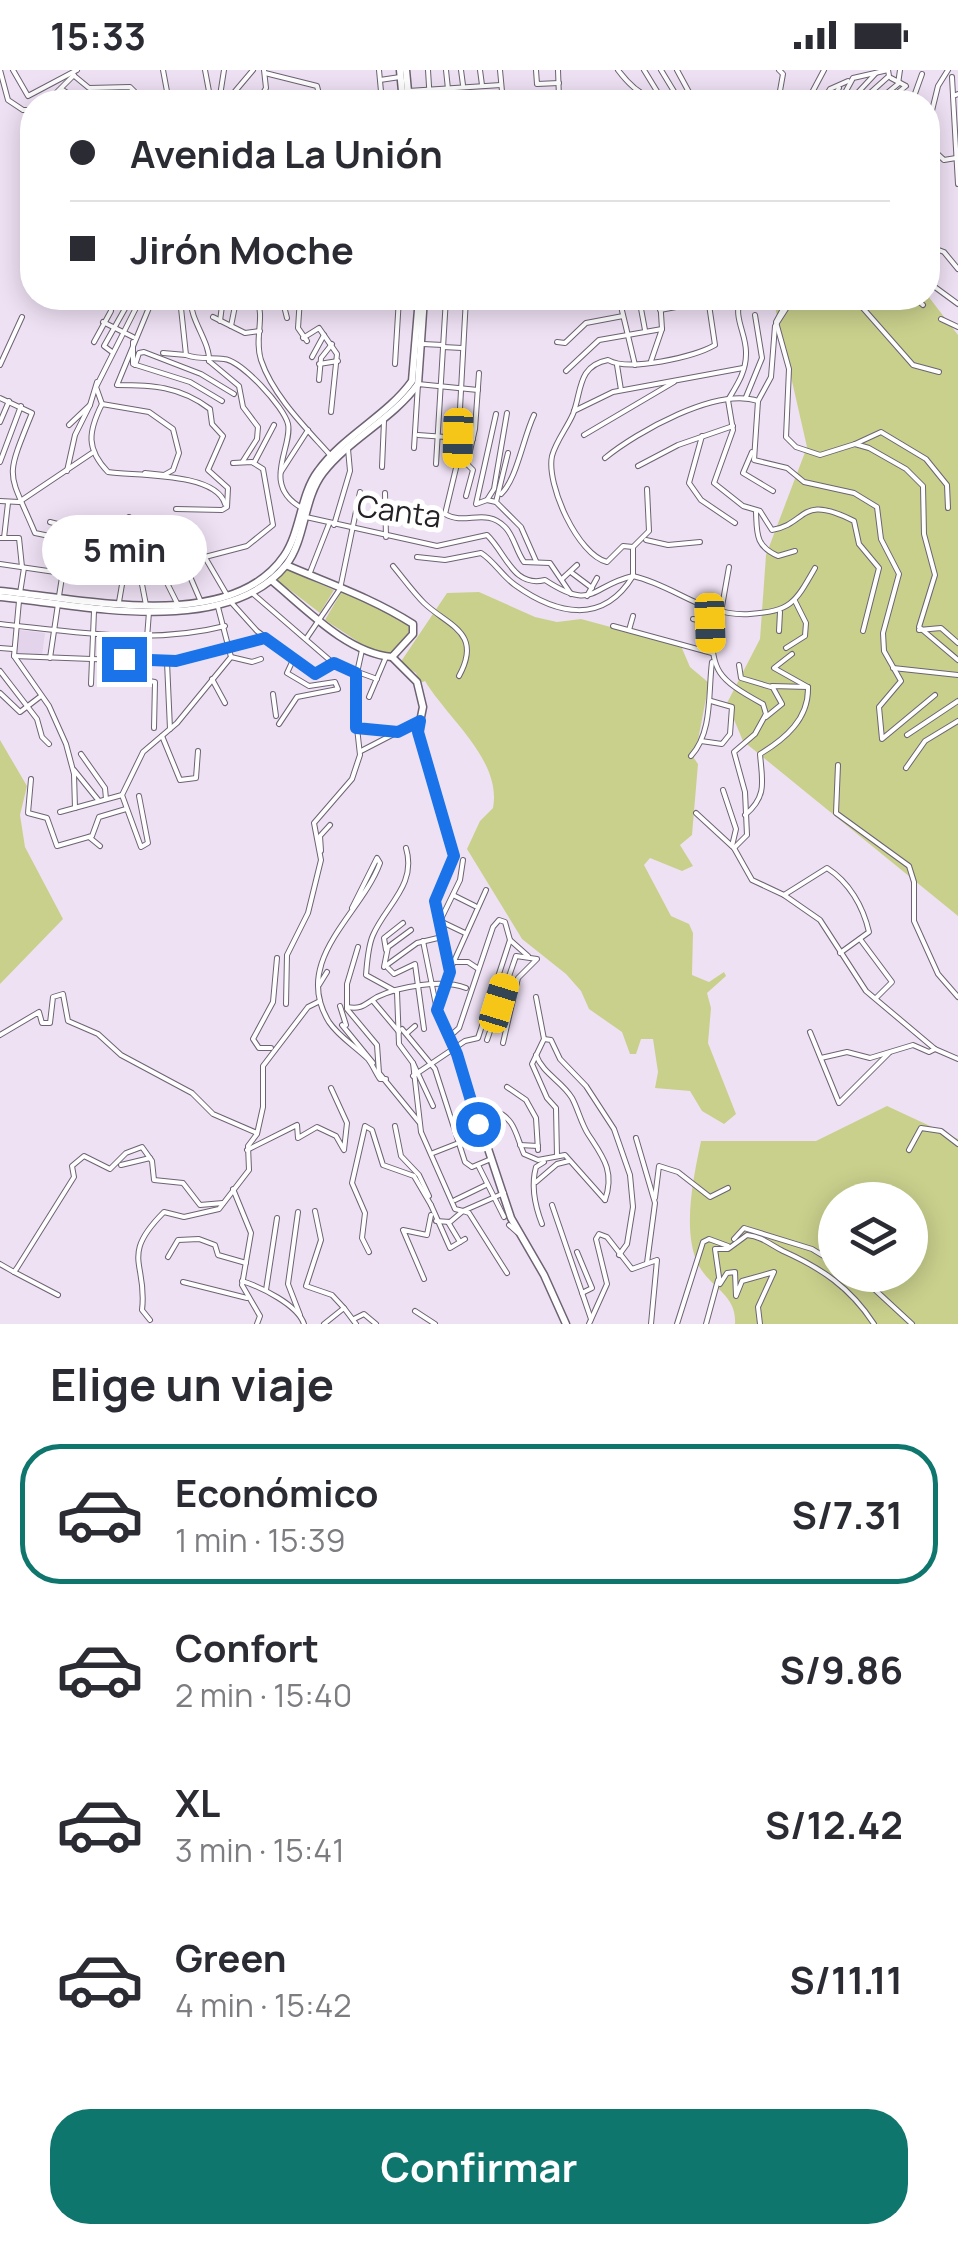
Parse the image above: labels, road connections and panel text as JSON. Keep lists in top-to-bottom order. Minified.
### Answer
{"streets":{"street":["Canta"]},"page":{"status":"15:33","banner":["Avenida La Unión","Jirón Moche"],"bubble":"5 min","heading":"Elige un viaje","list":[{"name":"Económico","note":"1 min · 15:39","value":"S/7.31"},{"name":"Confort","note":"2 min · 15:40","value":"S/9.86"},{"name":"XL","note":"3 min · 15:41","value":"S/12.42"},{"name":"Green","note":"4 min · 15:42","value":"S/11.11"}],"buttons":"Confirmar"}}
